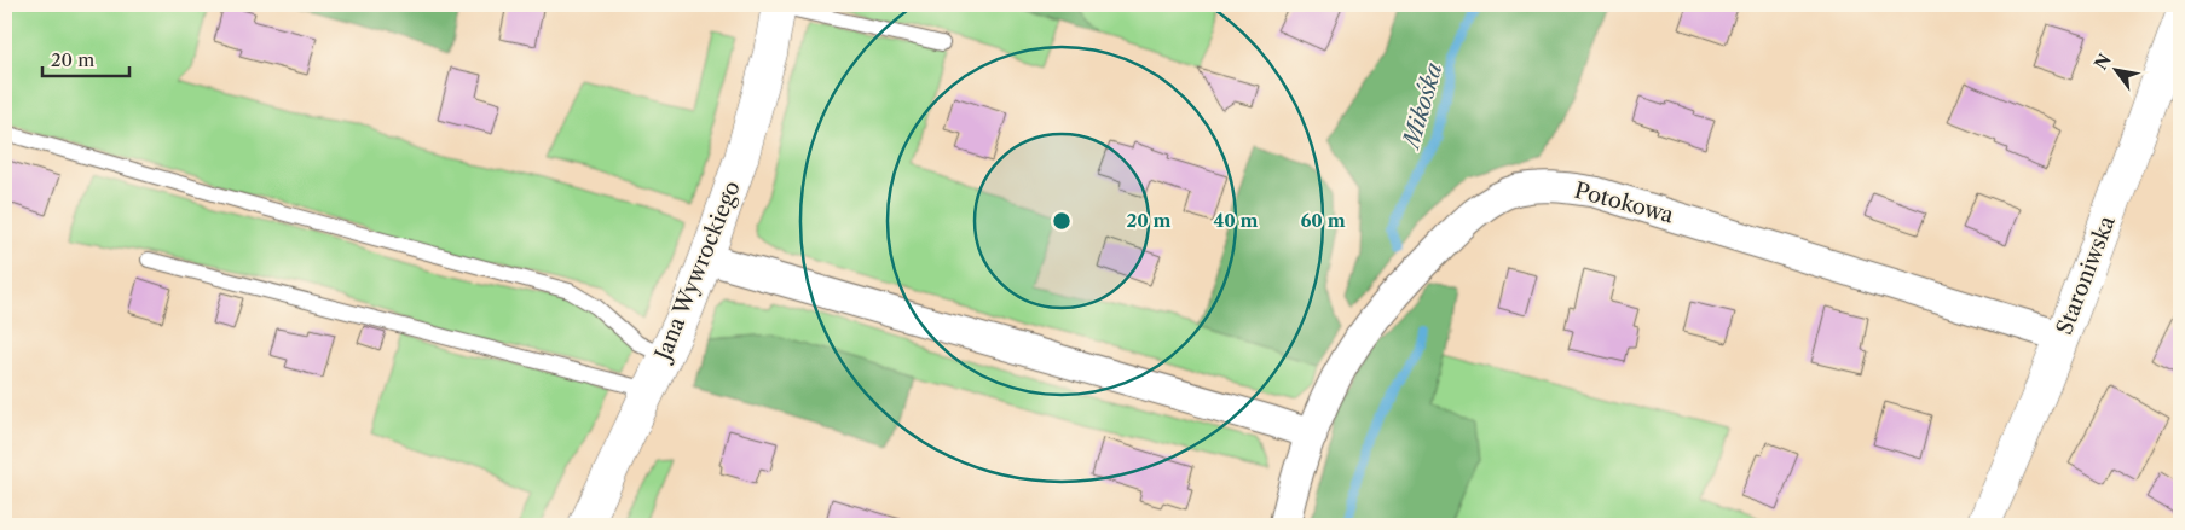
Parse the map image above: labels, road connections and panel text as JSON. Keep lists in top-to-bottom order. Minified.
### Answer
{"streets":{"street":["Potokowa","Jana Wywrockiego","Staroniwska"]},"crossings":[["Potokowa","Staroniwska"]],"water":["Mikośka"],"scale_bar":"20 m","north":"top left","rings":["20 m","40 m","60 m"]}
